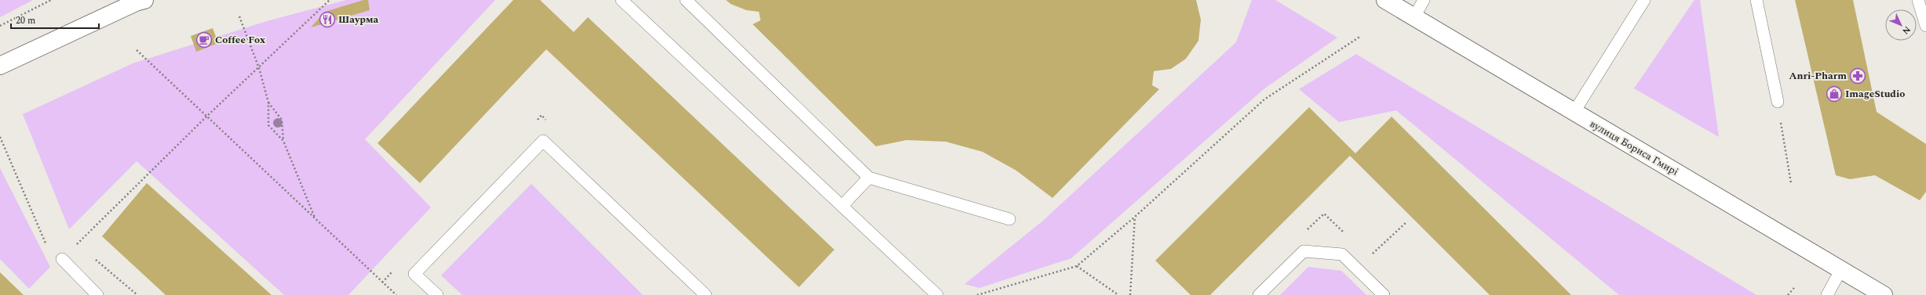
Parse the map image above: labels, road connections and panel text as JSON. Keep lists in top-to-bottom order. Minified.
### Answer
{"streets":{"street":["вулиця Бориса Гмирі"]},"places":{"restaurant":["Шаурма"],"cafe":["Coffee Fox"],"pharmacy":["Anri-Pharm"],"shop":["ImageStudio"]},"scale_bar":"20 m","north":"bottom right"}
